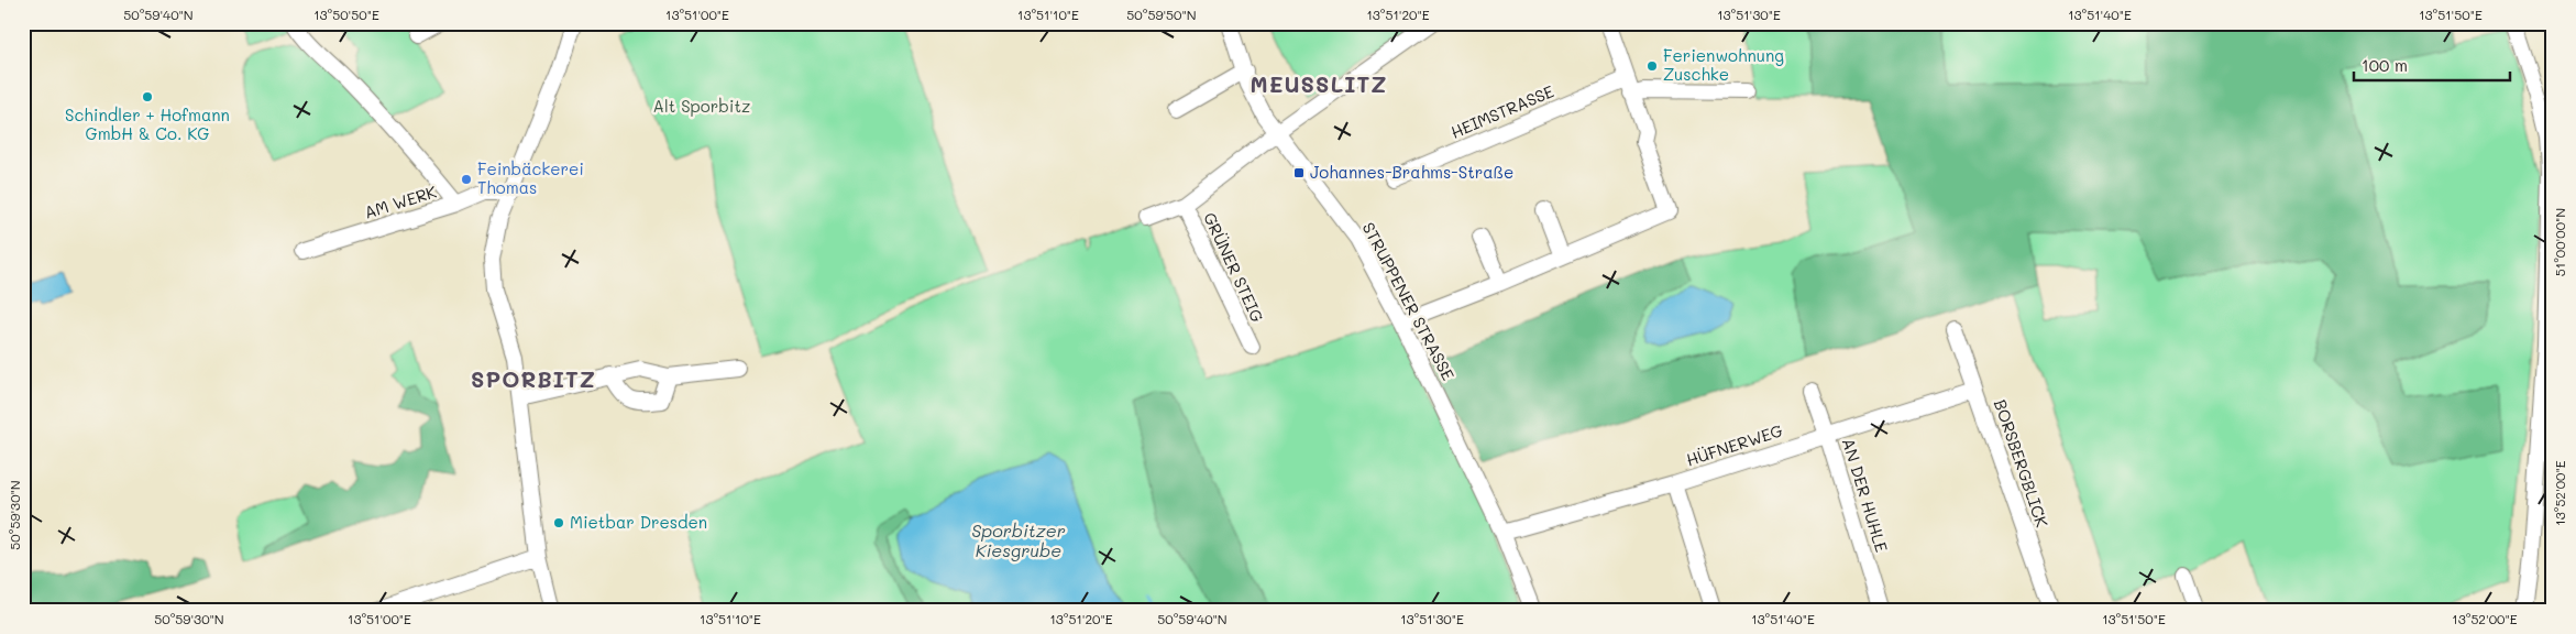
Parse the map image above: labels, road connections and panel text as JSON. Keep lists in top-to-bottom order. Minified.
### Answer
{"streets":{"street":["HEIMSTRASSE","AM WERK","GRÜNER STEIG","STRUPPENER STRASSE","HÜFNERWEG","BORSBERGBLICK","AN DER HUHLE"]},"crossings":[["STRUPPENER STRASSE","HÜFNERWEG"],["HÜFNERWEG","BORSBERGBLICK"],["HÜFNERWEG","AN DER HUHLE"]],"districts":["MEUSSLITZ","SPORBITZ"],"water":["Sporbitzer Kiesgrube"],"parks":["Alt Sporbitz"],"places":{"other":["Ferienwohnung Zuschke","Schindler + Hofmann GmbH & Co. KG","Feinbäckerei Thomas","Mietbar Dresden"],"transit":["Johannes-Brahms-Straße"]},"scale_bar":"100 m","coordinates":["50°59'40\"N","13°50'50\"E","13°51'00\"E","13°51'10\"E","50°59'50\"N","13°51'20\"E","13°51'30\"E","13°51'40\"E","13°51'50\"E","51°00'00\"N","13°52'00\"E","50°59'30\"N"]}
